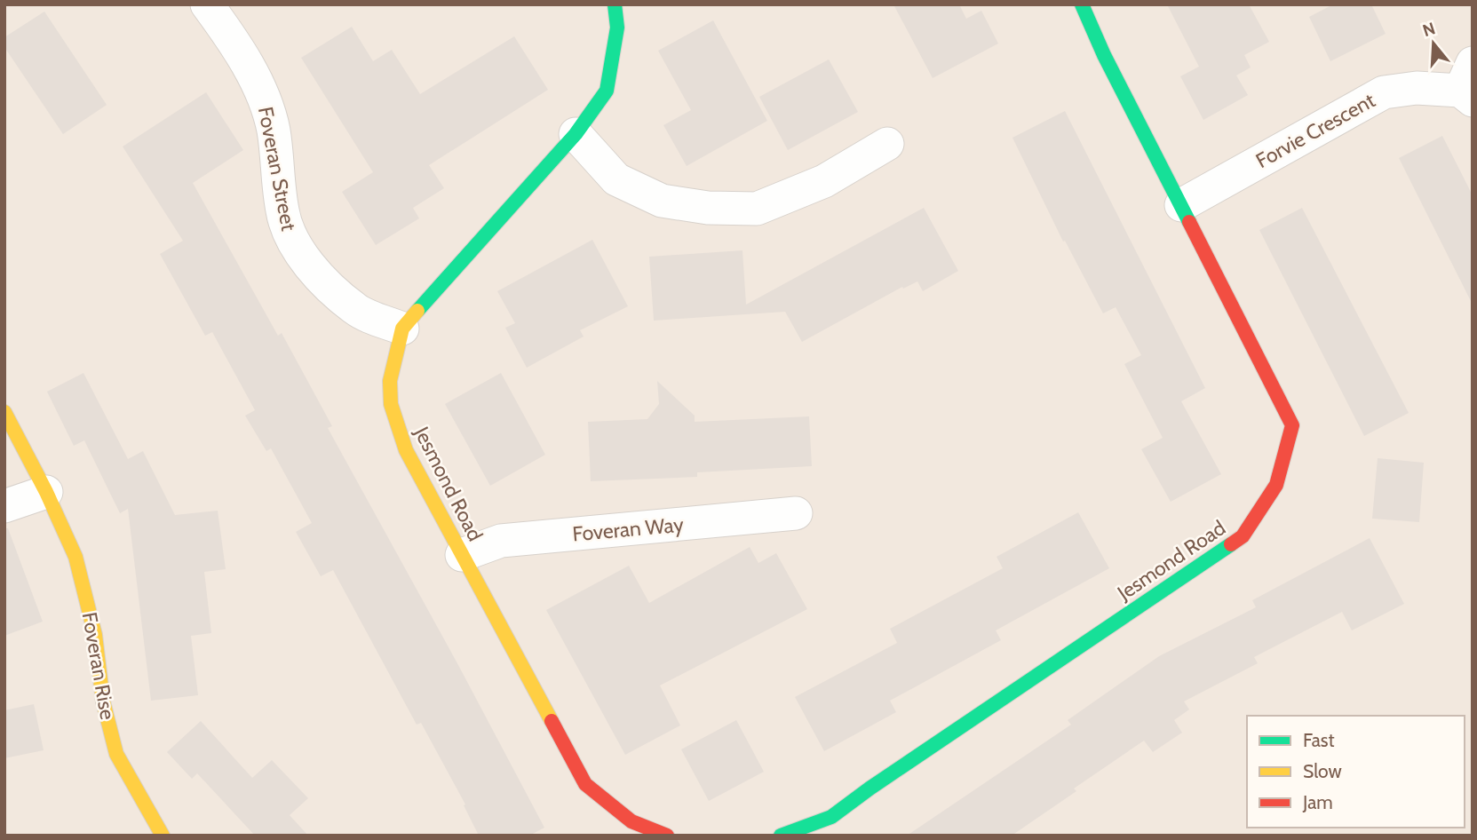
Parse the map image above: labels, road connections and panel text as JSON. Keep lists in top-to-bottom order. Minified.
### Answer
{"streets":{"street":["Forvie Crescent","Foveran Street","Jesmond Road","Foveran Way","Foveran Rise"]},"crossings":[["Forvie Crescent","Jesmond Road"],["Foveran Street","Jesmond Road"],["Jesmond Road","Foveran Way"]],"legend":["Fast","Slow","Jam"],"north":"top"}
